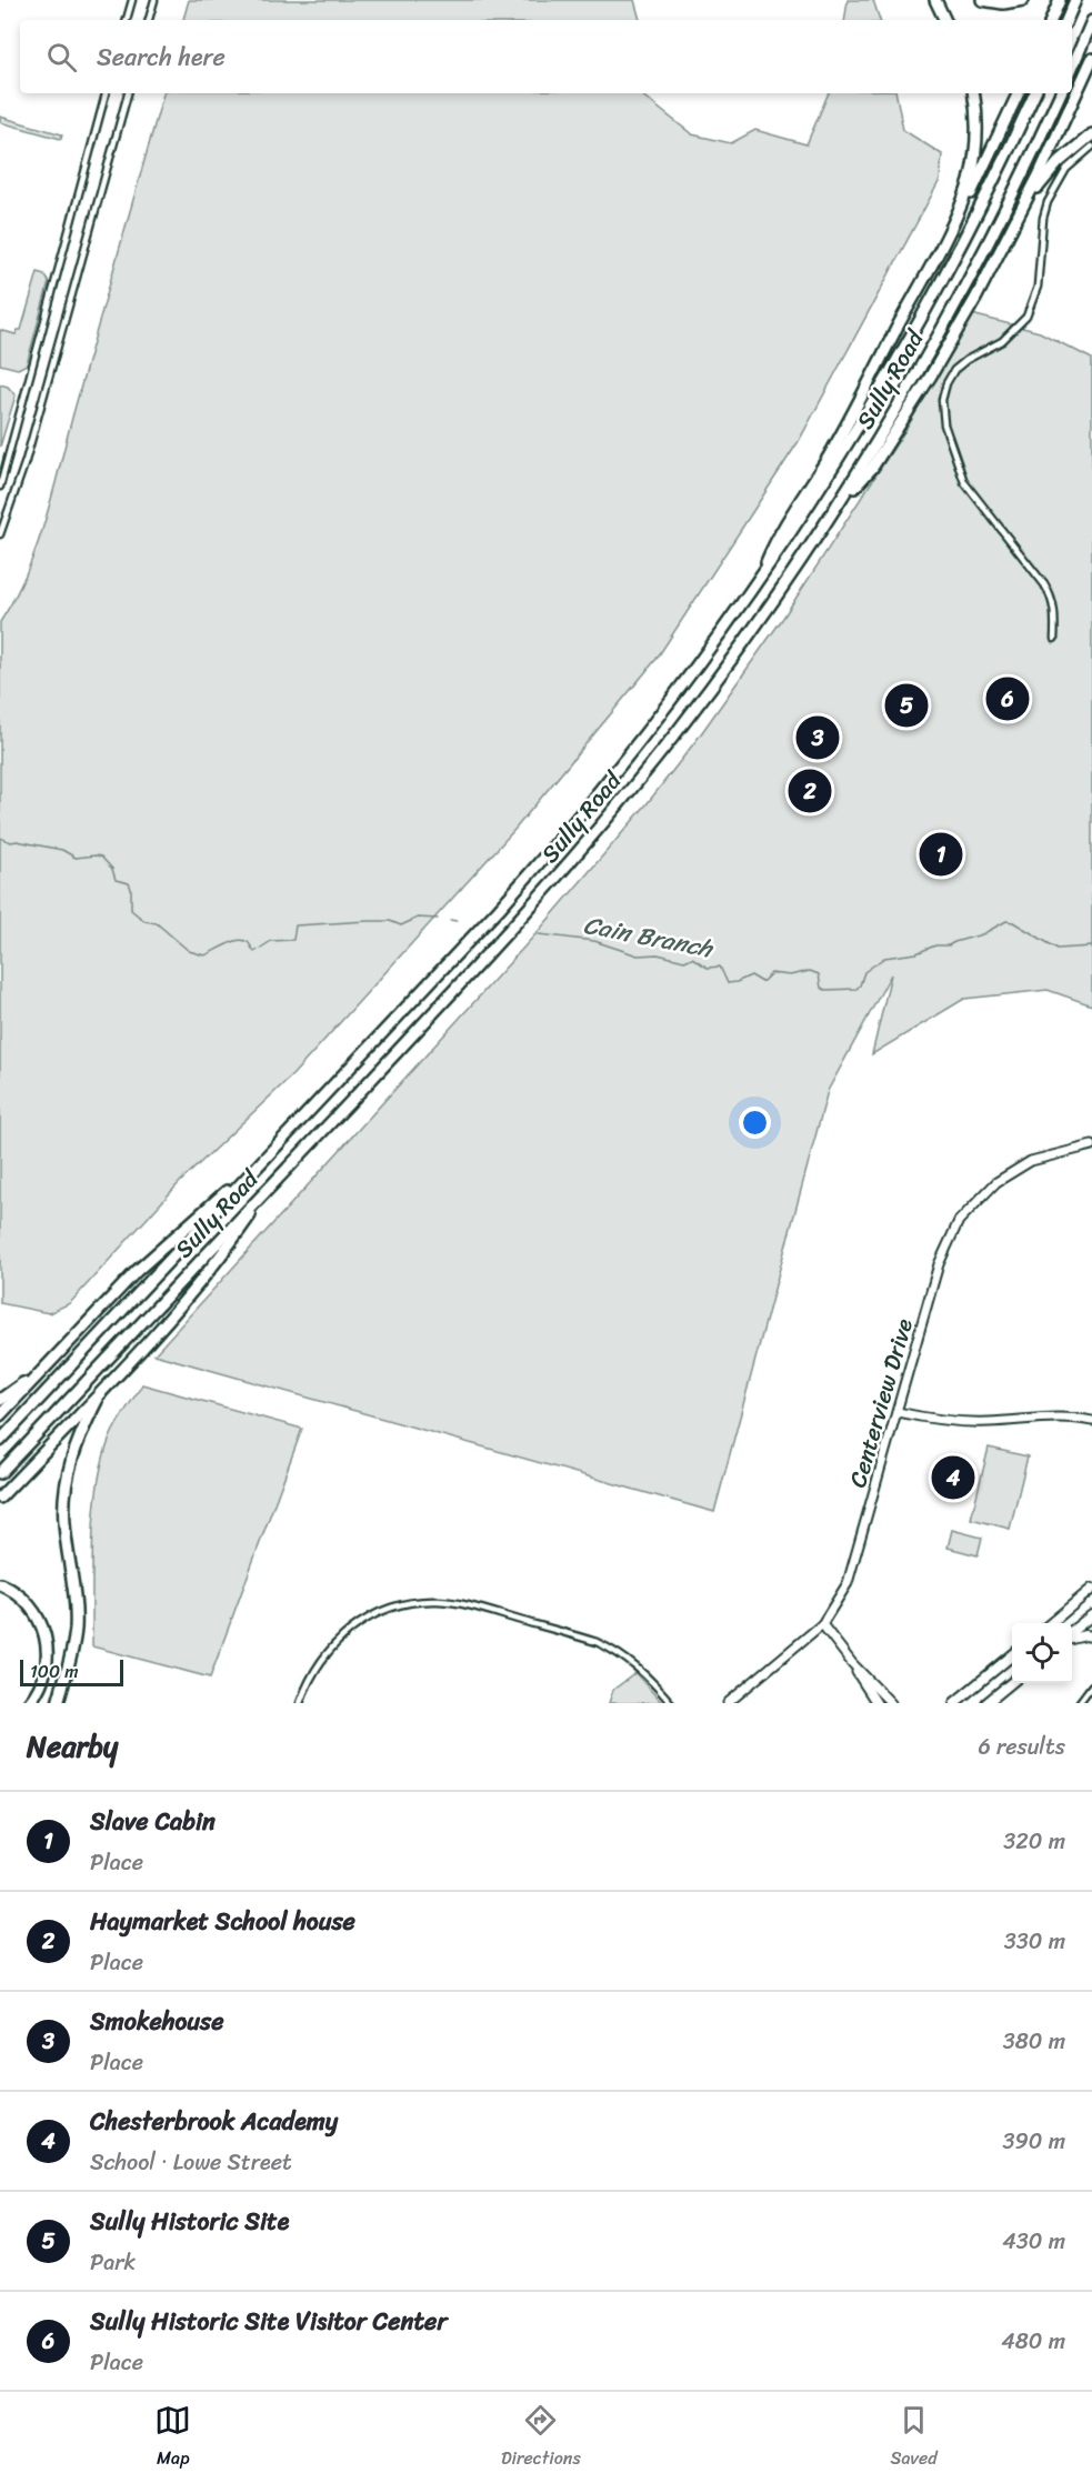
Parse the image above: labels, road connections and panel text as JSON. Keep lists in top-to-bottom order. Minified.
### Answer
{"streets":{"highway":["Sully Road"],"street":["Centerview Drive"]},"water":["Cain Branch"],"scale_bar":"100 m","page":{"search":"Search here","pins":["6","5","3","2","1","4"],"scale":"100 m","heading":["Nearby","6 results"],"list":[{"mark":"1","name":"Slave Cabin","note":"Place","value":"320 m"},{"mark":"2","name":"Haymarket School house","note":"Place","value":"330 m"},{"mark":"3","name":"Smokehouse","note":"Place","value":"380 m"},{"mark":"4","name":"Chesterbrook Academy","note":"School · Lowe Street","value":"390 m"},{"mark":"5","name":"Sully Historic Site","note":"Park","value":"430 m"},{"mark":"6","name":"Sully Historic Site Visitor Center","note":"Place","value":"480 m"}],"nav":["Map","Directions","Saved"]}}
